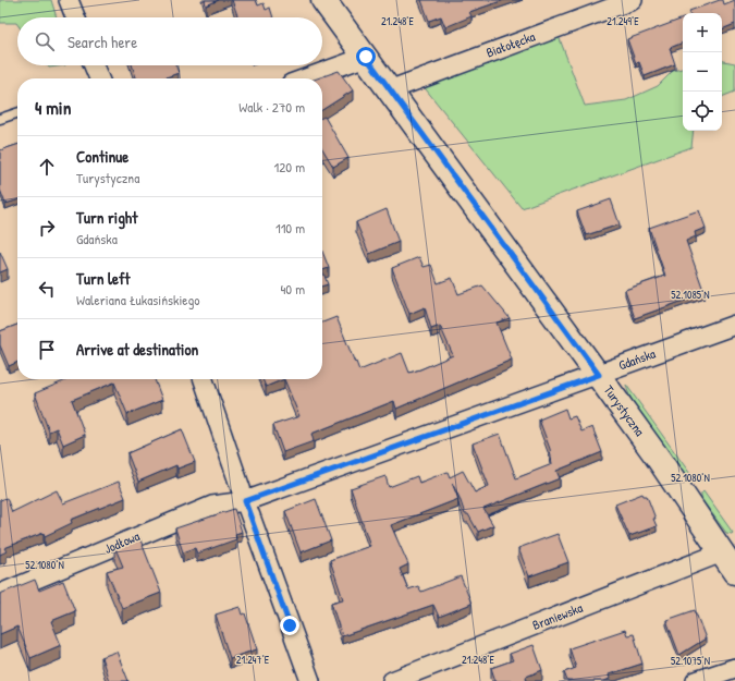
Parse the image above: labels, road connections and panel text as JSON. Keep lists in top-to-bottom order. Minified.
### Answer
{"streets":{"street":["Białołęcka","Gdańska","Turystyczna","Jodłowa","Braniewska"]},"crossings":[["Białołęcka","Turystyczna"],["Gdańska","Turystyczna"],["Gdańska","Jodłowa"],["Turystyczna","Braniewska"]],"page":{"map_buttons":["+","−"],"search":"Search here","heading":["4 min","Walk · 270 m"],"list":[["Continue","Turystyczna","120 m"],["Turn right","Gdańska","110 m"],["Turn left","Waleriana Łukasińskiego","40 m"],"Arrive at destination"]},"coordinates":["21.248°E","21.249°E","52.1085°N","52.1080°N","21.247°E","52.1075°N"]}
